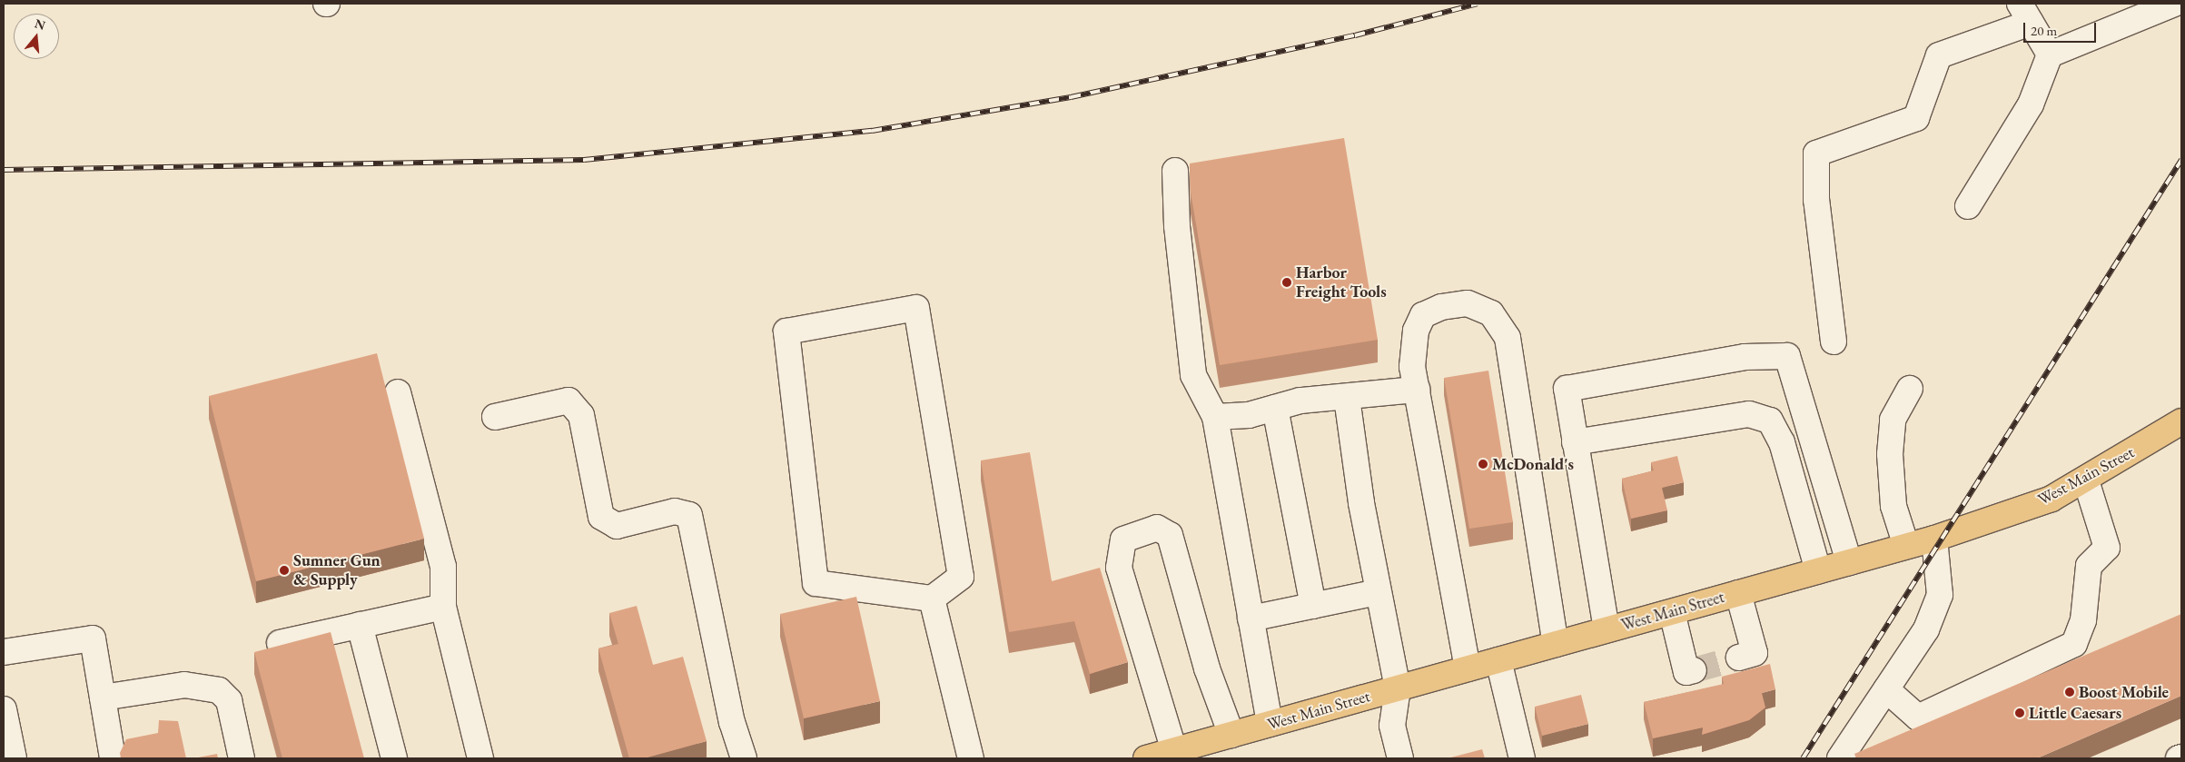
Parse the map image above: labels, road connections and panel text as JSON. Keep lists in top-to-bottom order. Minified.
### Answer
{"streets":{"main road":["West Main Street"]},"places":["Harbor Freight Tools","McDonald's","Sumner Gun & Supply","Boost Mobile","Little Caesars"],"scale_bar":"20 m","north":"top"}
